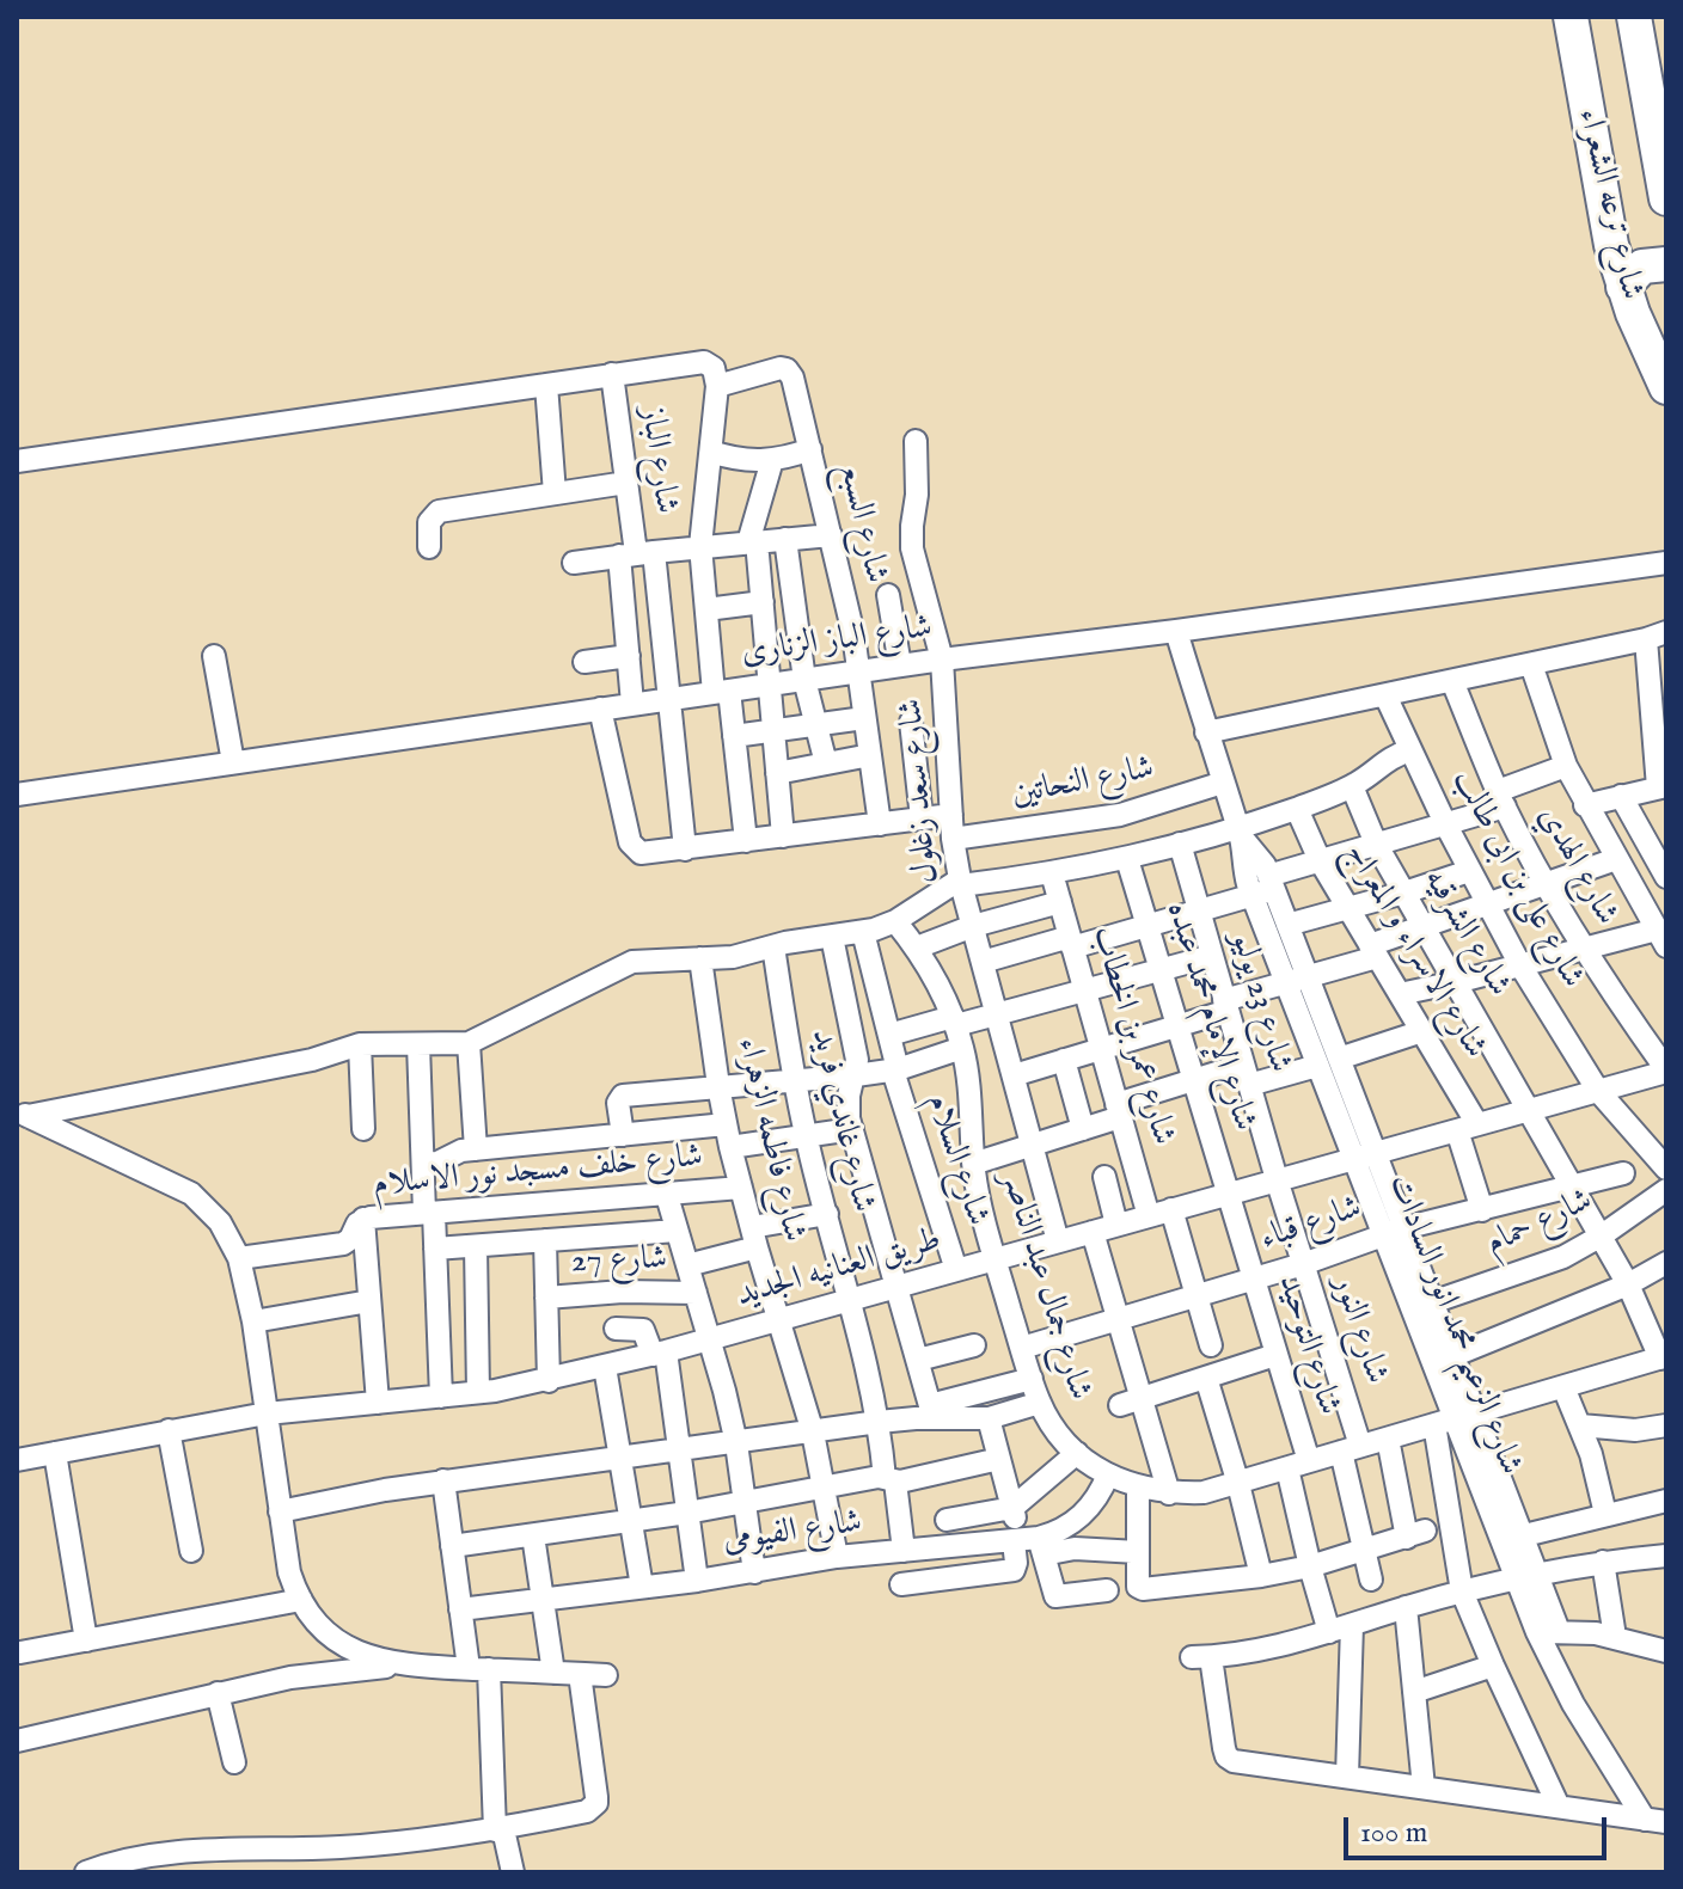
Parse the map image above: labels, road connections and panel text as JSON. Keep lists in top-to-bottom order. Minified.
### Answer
{"streets":{"highway":["شارع ترعه الشعراء"],"street":["شارع الباز","شارع السبع","شارع الباز الزنارى","شارع النحاتين","شارع سعد زغلول","شارع الهدي","شارع على بن ابى طالب","شارع الشرقيه","شارع الاسراء و المعراج","شارع 23 يوليو","شارع الإمام محمد عبده","شارع عمر بن الخطاب","شارع غاندي فريد","شارع فاطمه الزهراء","شارع السلام","شارع خلف مسجد نور الاسلام","شارع حمام","شارع قباء","شارع 27","طريق العنانيه الجديد","شارع جمال عبد الناصر","شارع الزعيم محمد انور السادات","شارع النور","شارع التوحيد","شارع الفيومى"]},"crossings":[["شارع الباز","شارع الباز الزنارى"],["شارع السبع","شارع الباز الزنارى"],["شارع الباز الزنارى","شارع سعد زغلول"],["شارع الباز الزنارى","شارع الزعيم محمد انور السادات"],["شارع النحاتين","شارع سعد زغلول"],["شارع النحاتين","شارع الزعيم محمد انور السادات"],["شارع سعد زغلول","طريق العنانيه الجديد"],["شارع الهدي","طريق العنانيه الجديد"],["شارع على بن ابى طالب","طريق العنانيه الجديد"],["شارع الشرقيه","شارع حمام"],["شارع الشرقيه","شارع قباء"],["شارع الشرقيه","طريق العنانيه الجديد"],["شارع الشرقيه","شارع جمال عبد الناصر"],["شارع الاسراء و المعراج","شارع قباء"],["شارع الاسراء و المعراج","طريق العنانيه الجديد"],["شارع 23 يوليو","طريق العنانيه الجديد"],["شارع 23 يوليو","شارع النور"],["شارع الإمام محمد عبده","طريق العنانيه الجديد"],["شارع الإمام محمد عبده","شارع التوحيد"],["شارع عمر بن الخطاب","طريق العنانيه الجديد"],["شارع غاندي فريد","طريق العنانيه الجديد"],["شارع غاندي فريد","شارع الفيومى"],["شارع فاطمه الزهراء","شارع خلف مسجد نور الاسلام"],["شارع فاطمه الزهراء","طريق العنانيه الجديد"],["شارع فاطمه الزهراء","شارع الفيومى"],["شارع السلام","طريق العنانيه الجديد"],["شارع حمام","شارع الزعيم محمد انور السادات"],["شارع قباء","شارع جمال عبد الناصر"],["شارع قباء","شارع الزعيم محمد انور السادات"],["شارع قباء","شارع النور"],["شارع قباء","شارع التوحيد"],["طريق العنانيه الجديد","شارع جمال عبد الناصر"],["طريق العنانيه الجديد","شارع الزعيم محمد انور السادات"],["طريق العنانيه الجديد","شارع النور"],["طريق العنانيه الجديد","شارع التوحيد"],["شارع جمال عبد الناصر","شارع الزعيم محمد انور السادات"],["شارع جمال عبد الناصر","شارع النور"],["شارع جمال عبد الناصر","شارع التوحيد"],["شارع جمال عبد الناصر","شارع الفيومى"]],"scale_bar":"100 m"}
